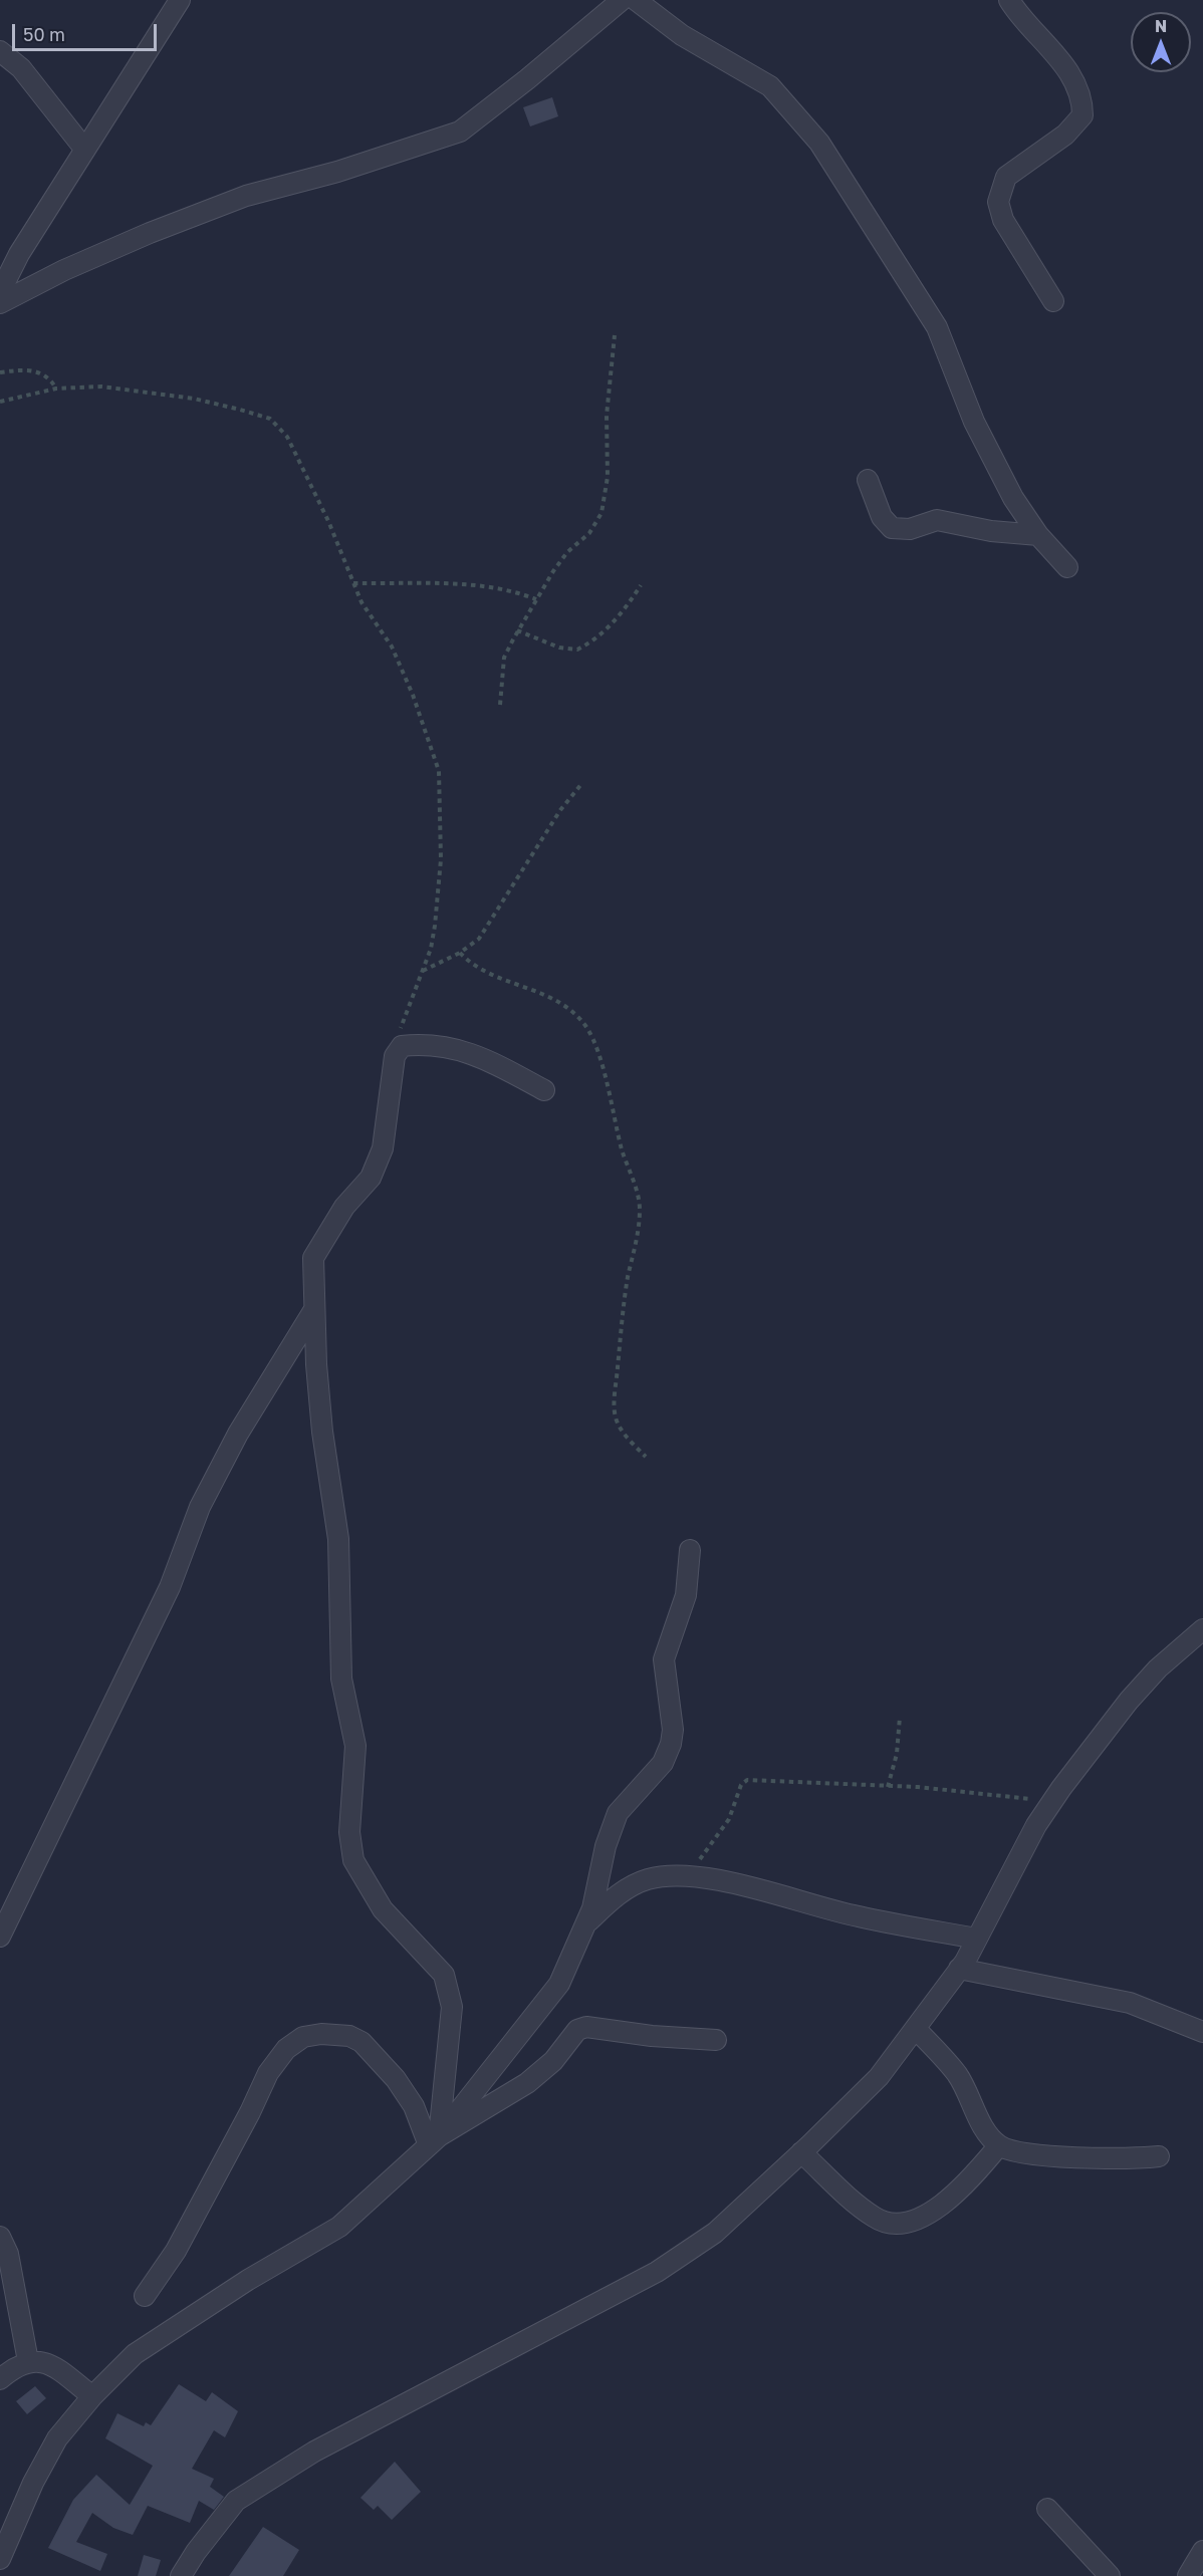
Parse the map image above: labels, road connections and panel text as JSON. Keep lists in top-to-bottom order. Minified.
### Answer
{"scale_bar":"50 m","north":"top"}
